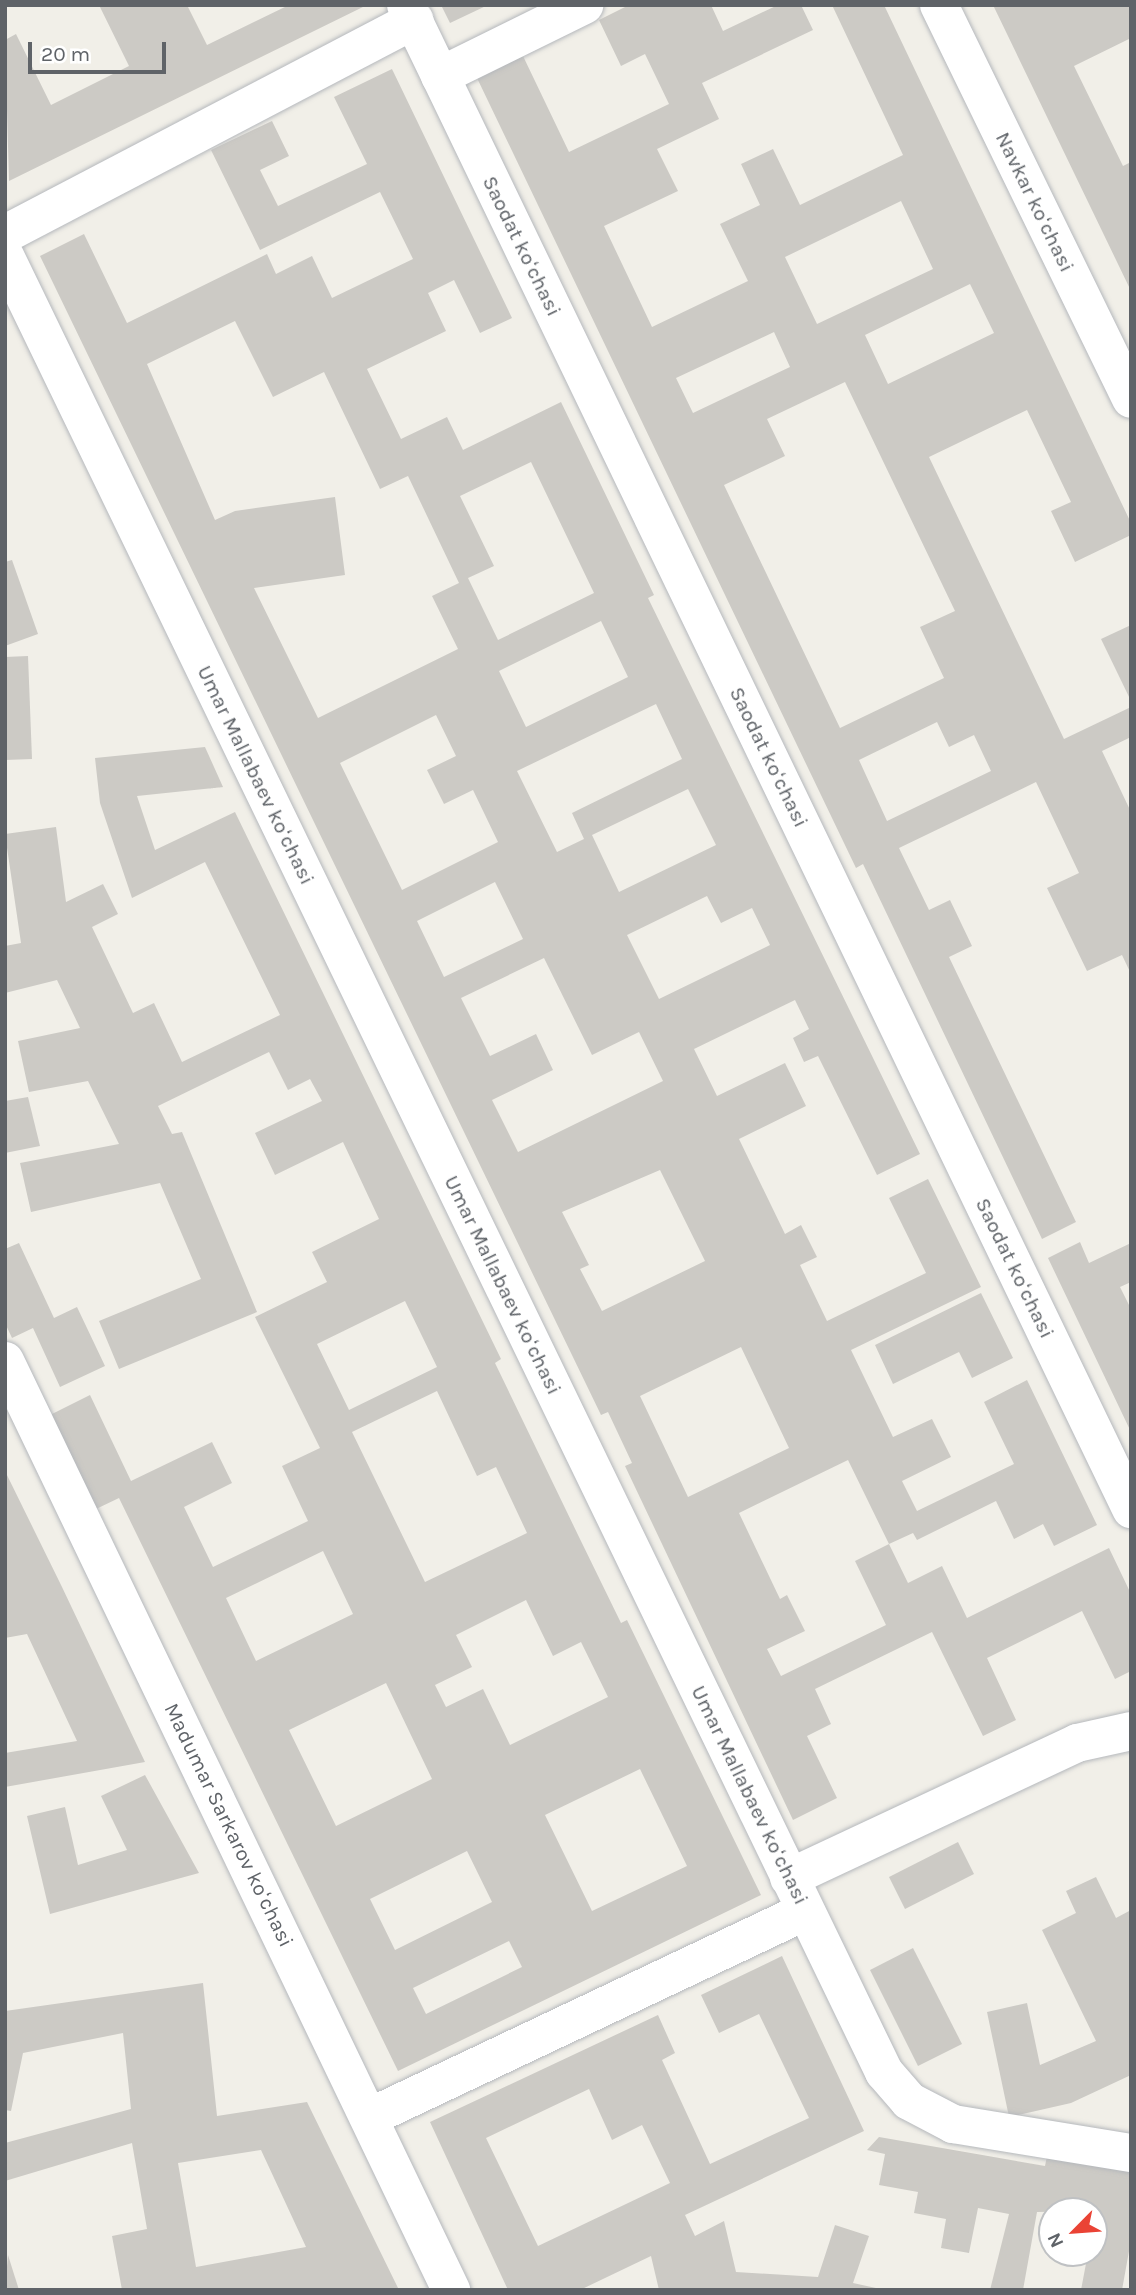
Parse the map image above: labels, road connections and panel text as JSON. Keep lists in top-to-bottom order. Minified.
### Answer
{"streets":{"street":["Navkar koʻchasi","Saodat koʻchasi","Umar Mallabaev koʻchasi","Madumar Sarkarov koʻchasi"]},"scale_bar":"20 m","north":"bottom left"}
